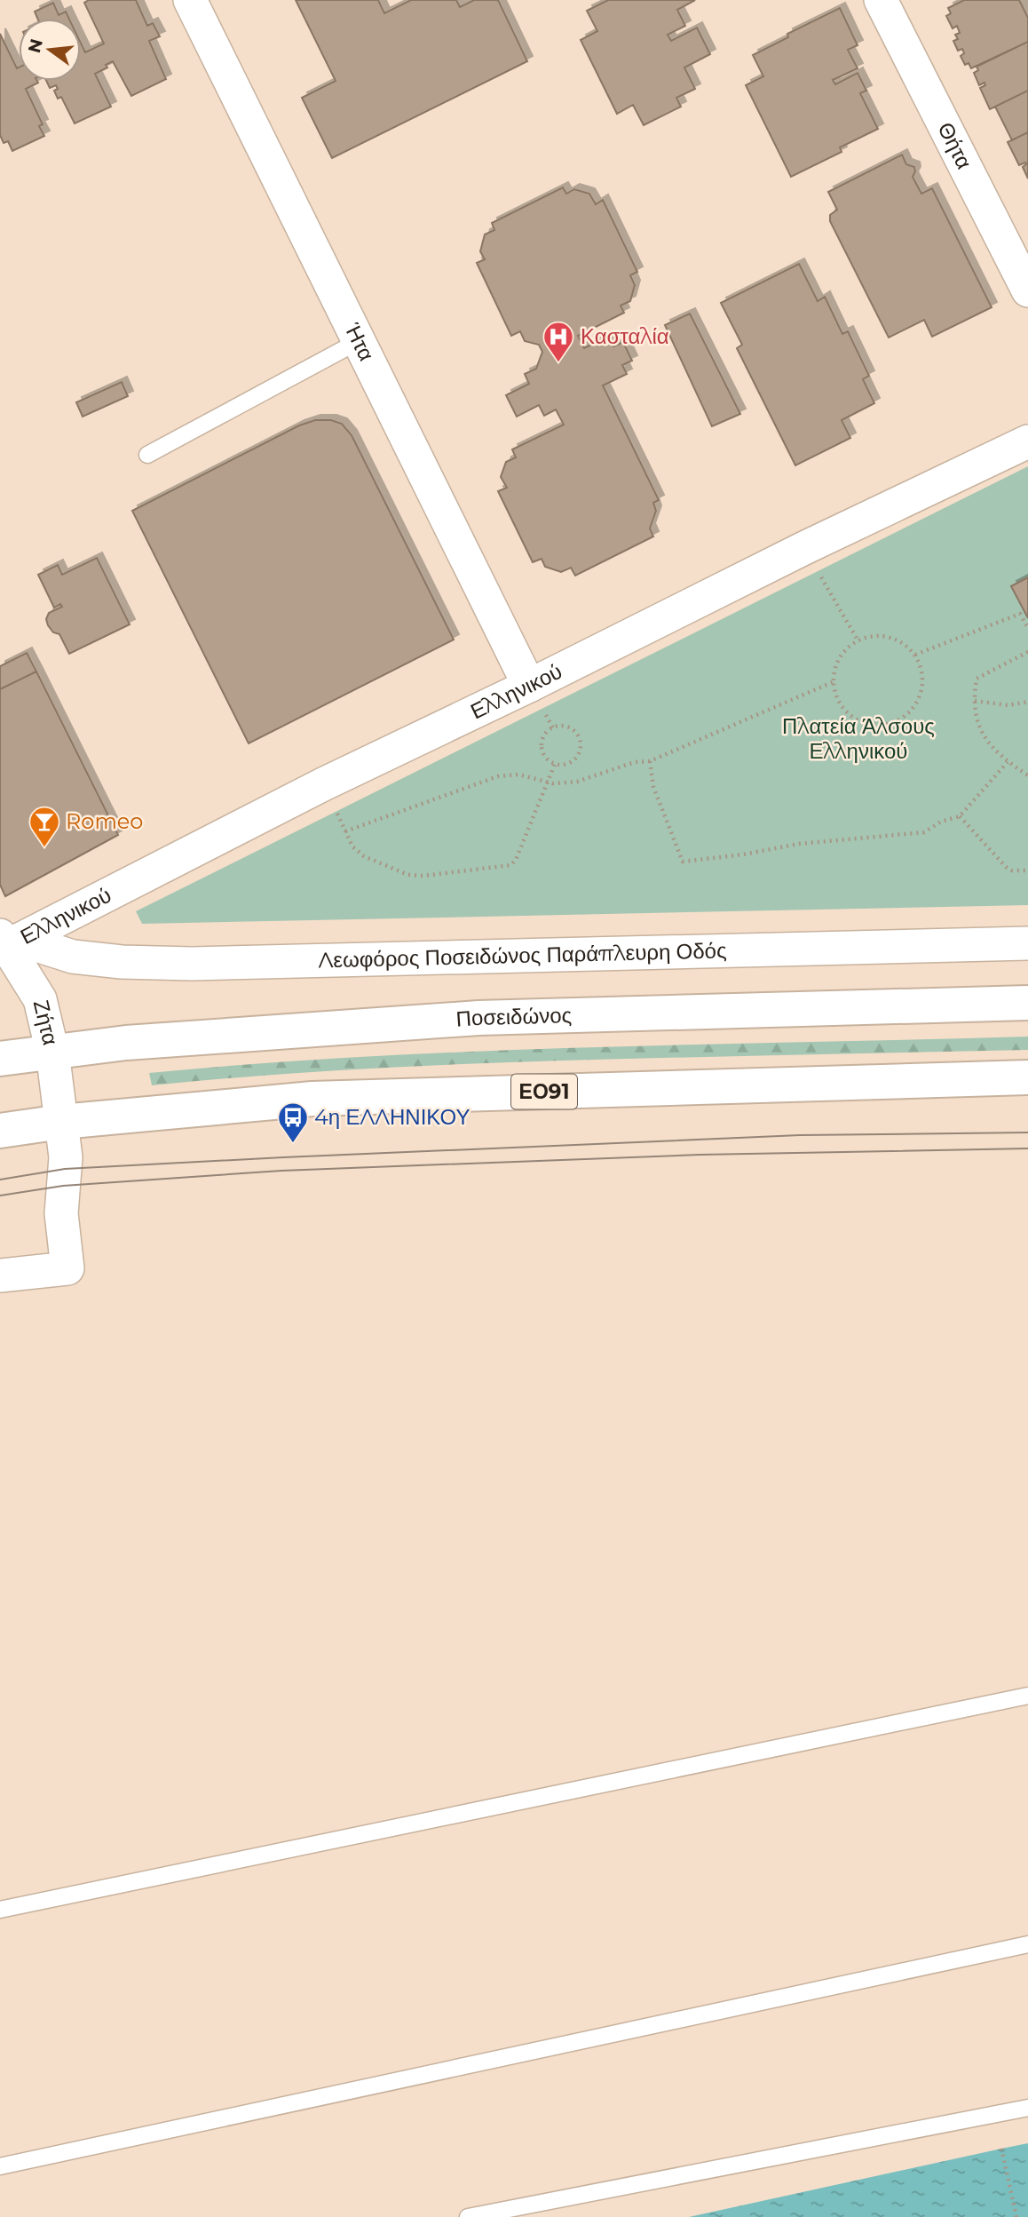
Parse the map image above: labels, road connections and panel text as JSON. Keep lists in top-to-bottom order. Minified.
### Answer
{"streets":{"highway":["Ποσειδώνος","ΕΟ91"],"street":["Θήτα","Ήτα","Ελληνικού","Λεωφόρος Ποσειδώνος Παράπλευρη Οδός","Ζήτα"]},"crossings":[["Ήτα","Ελληνικού"],["Ελληνικού","Λεωφόρος Ποσειδώνος Παράπλευρη Οδός"],["Ελληνικού","Ζήτα"],["Λεωφόρος Ποσειδώνος Παράπλευρη Οδός","Ζήτα"],["Ποσειδώνος","Ζήτα"],["Ζήτα","ΕΟ91"]],"parks":["Πλατεία Άλσους Ελληνικού"],"places":{"hospital":["Κασταλία"],"bar":["Romeo"],"bus stop":["4η ΕΛΛΗΝΙΚΟΥ"]},"north":"left"}
